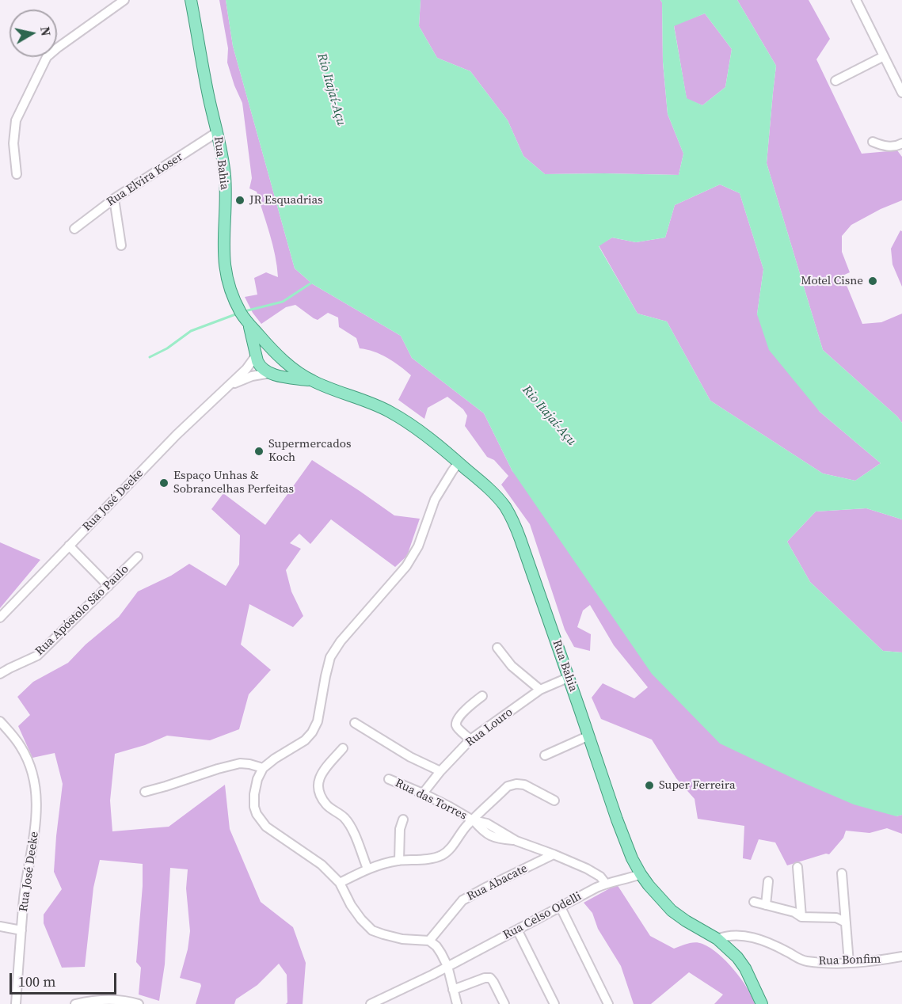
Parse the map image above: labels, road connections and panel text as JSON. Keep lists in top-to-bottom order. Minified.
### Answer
{"streets":{"main road":["Rua Bahia"],"street":["Rua Elvira Koser","Rua José Deeke","Rua Apóstolo São Paulo","Rua Louro","Rua das Torres","Rua Abacate","Rua Celso Odelli","Rua Bonfim"]},"crossings":[["Rua Bahia","Rua Elvira Koser"],["Rua Bahia","Rua José Deeke"],["Rua Bahia","Rua Louro"],["Rua Bahia","Rua Celso Odelli"],["Rua Bahia","Rua Bonfim"],["Rua Louro","Rua das Torres"],["Rua das Torres","Rua Abacate"],["Rua das Torres","Rua Celso Odelli"]],"water":["Rio Itajaí-Açu"],"places":["JR Esquadrias","Motel Cisne","Supermercados Koch","Espaço Unhas & Sobrancelhas Perfeitas","Super Ferreira"],"scale_bar":"100 m","north":"right"}
